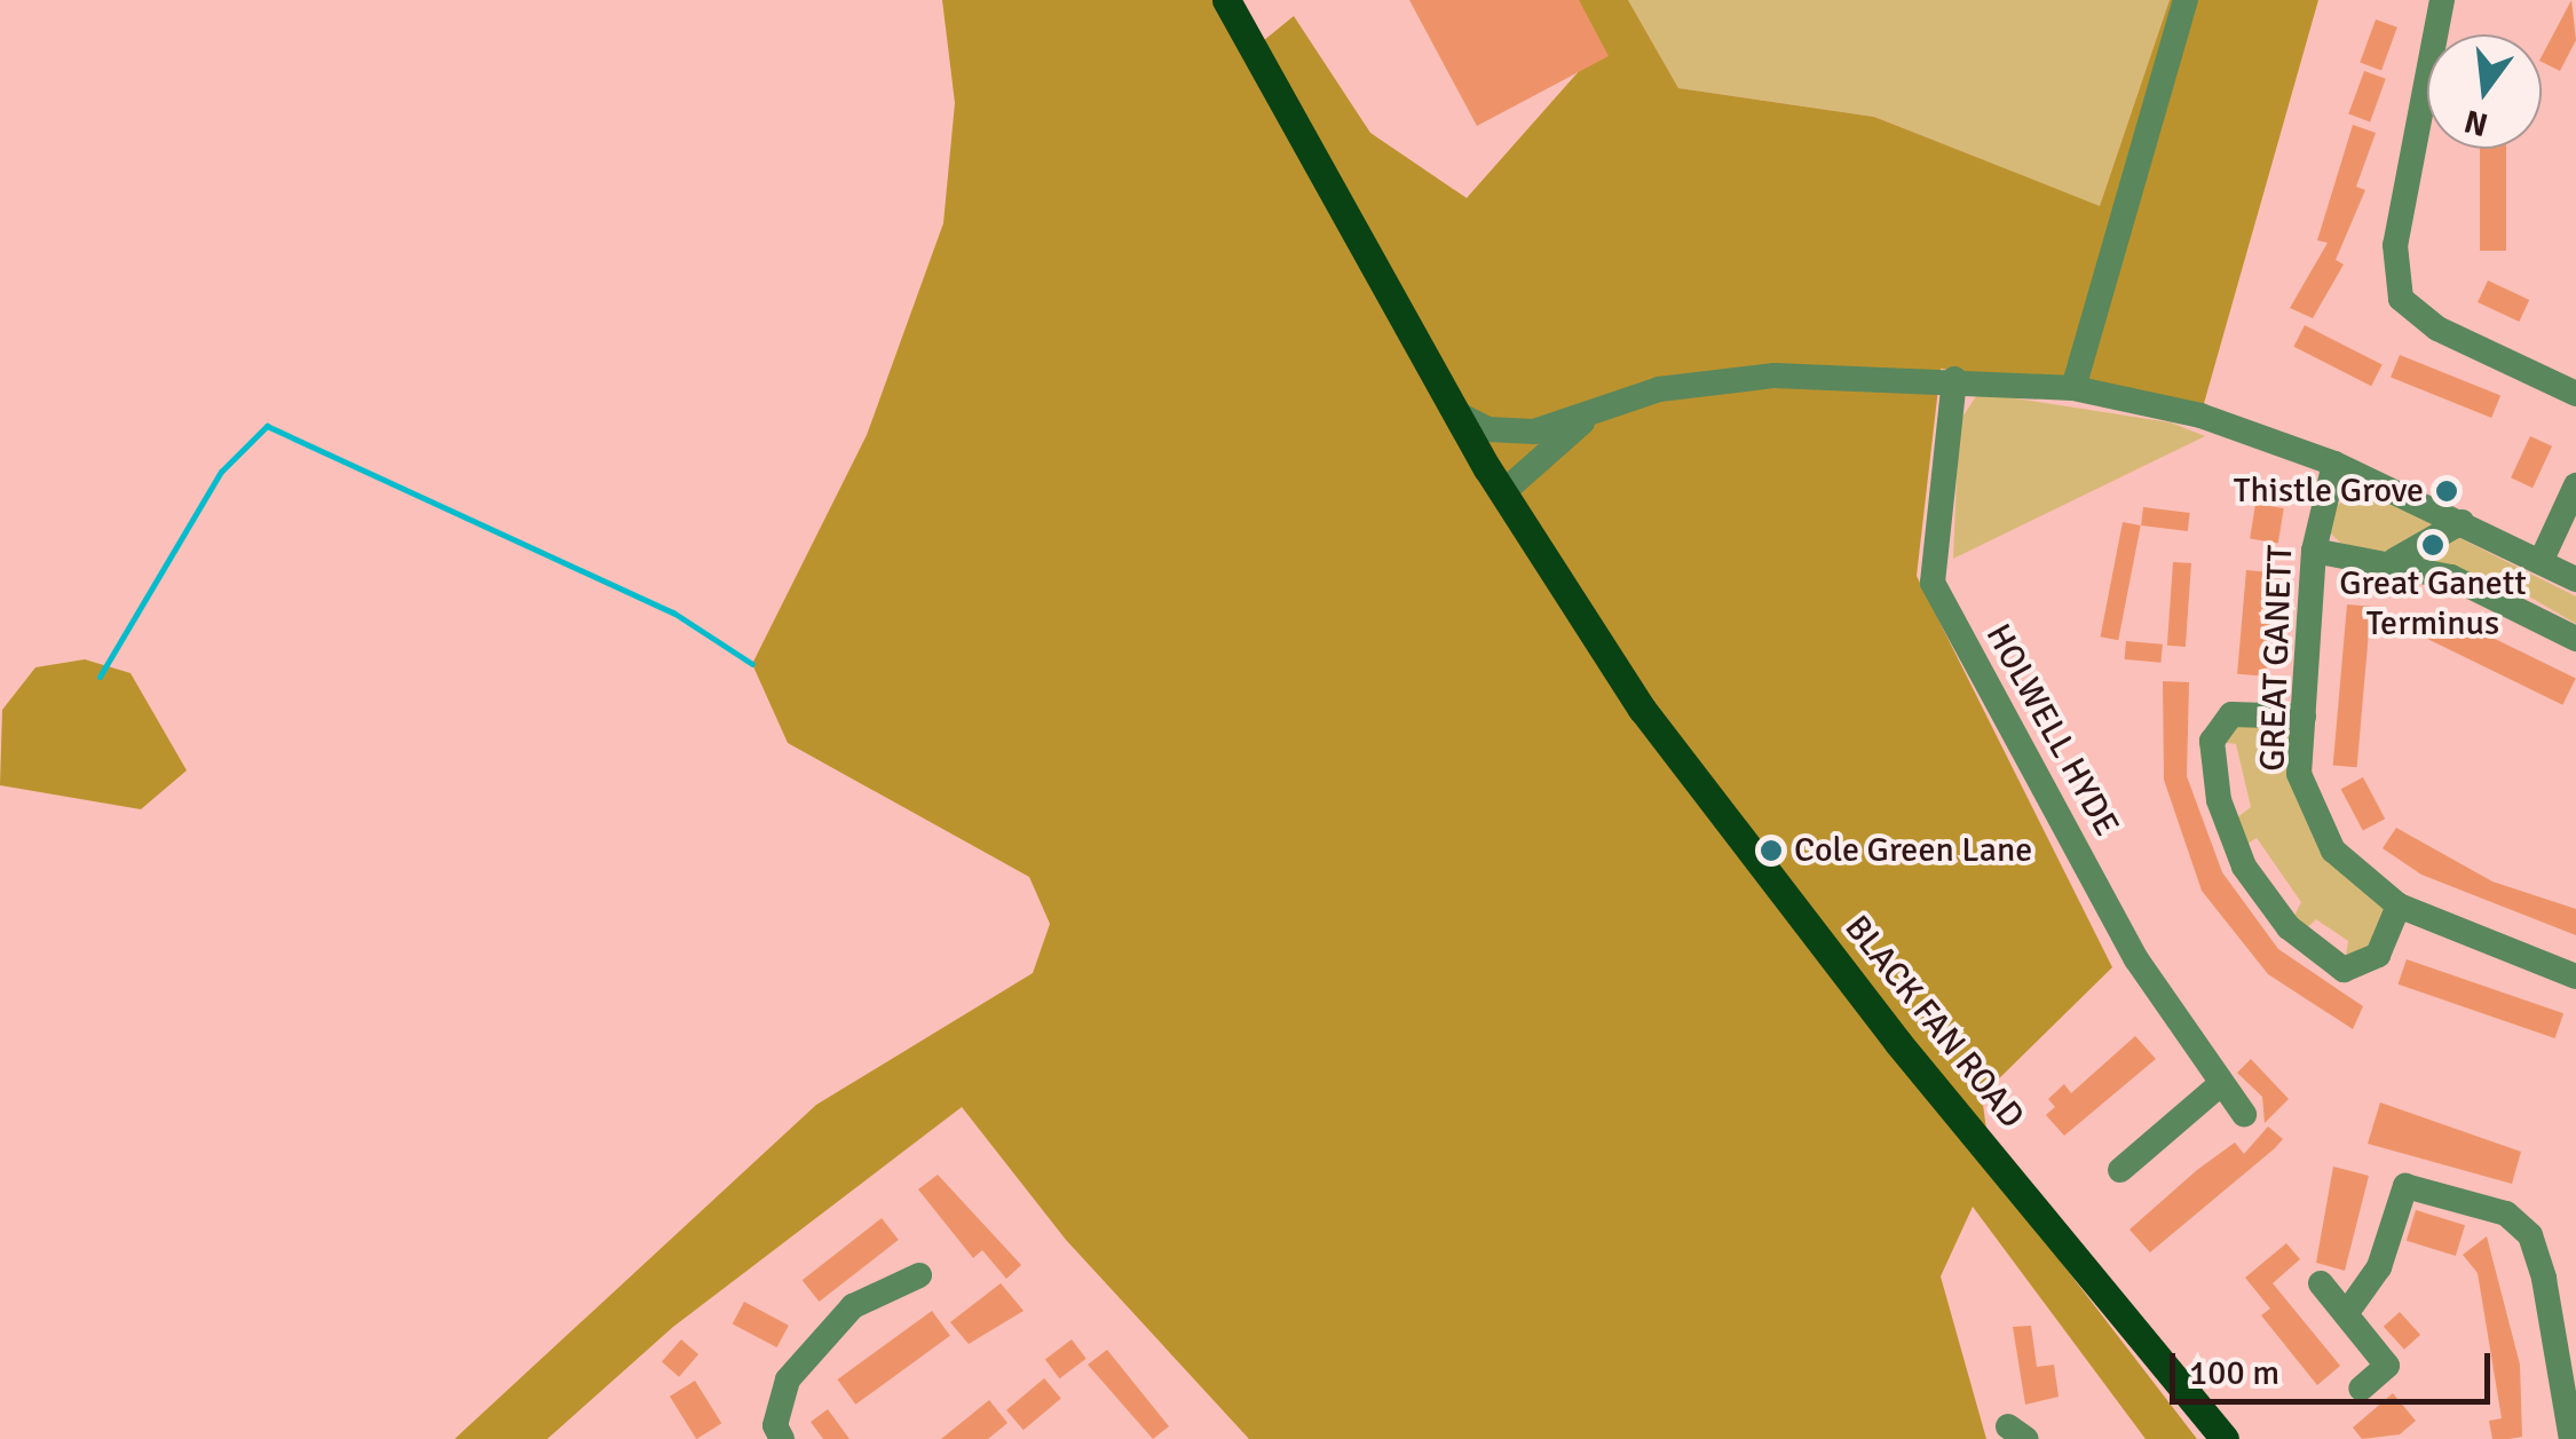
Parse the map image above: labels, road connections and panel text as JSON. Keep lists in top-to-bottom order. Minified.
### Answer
{"streets":{"main road":["BLACK FAN ROAD"],"street":["GREAT GANETT","HOLWELL HYDE"]},"places":["Thistle Grove","Great Ganett Terminus","Cole Green Lane"],"scale_bar":"100 m","north":"bottom"}
